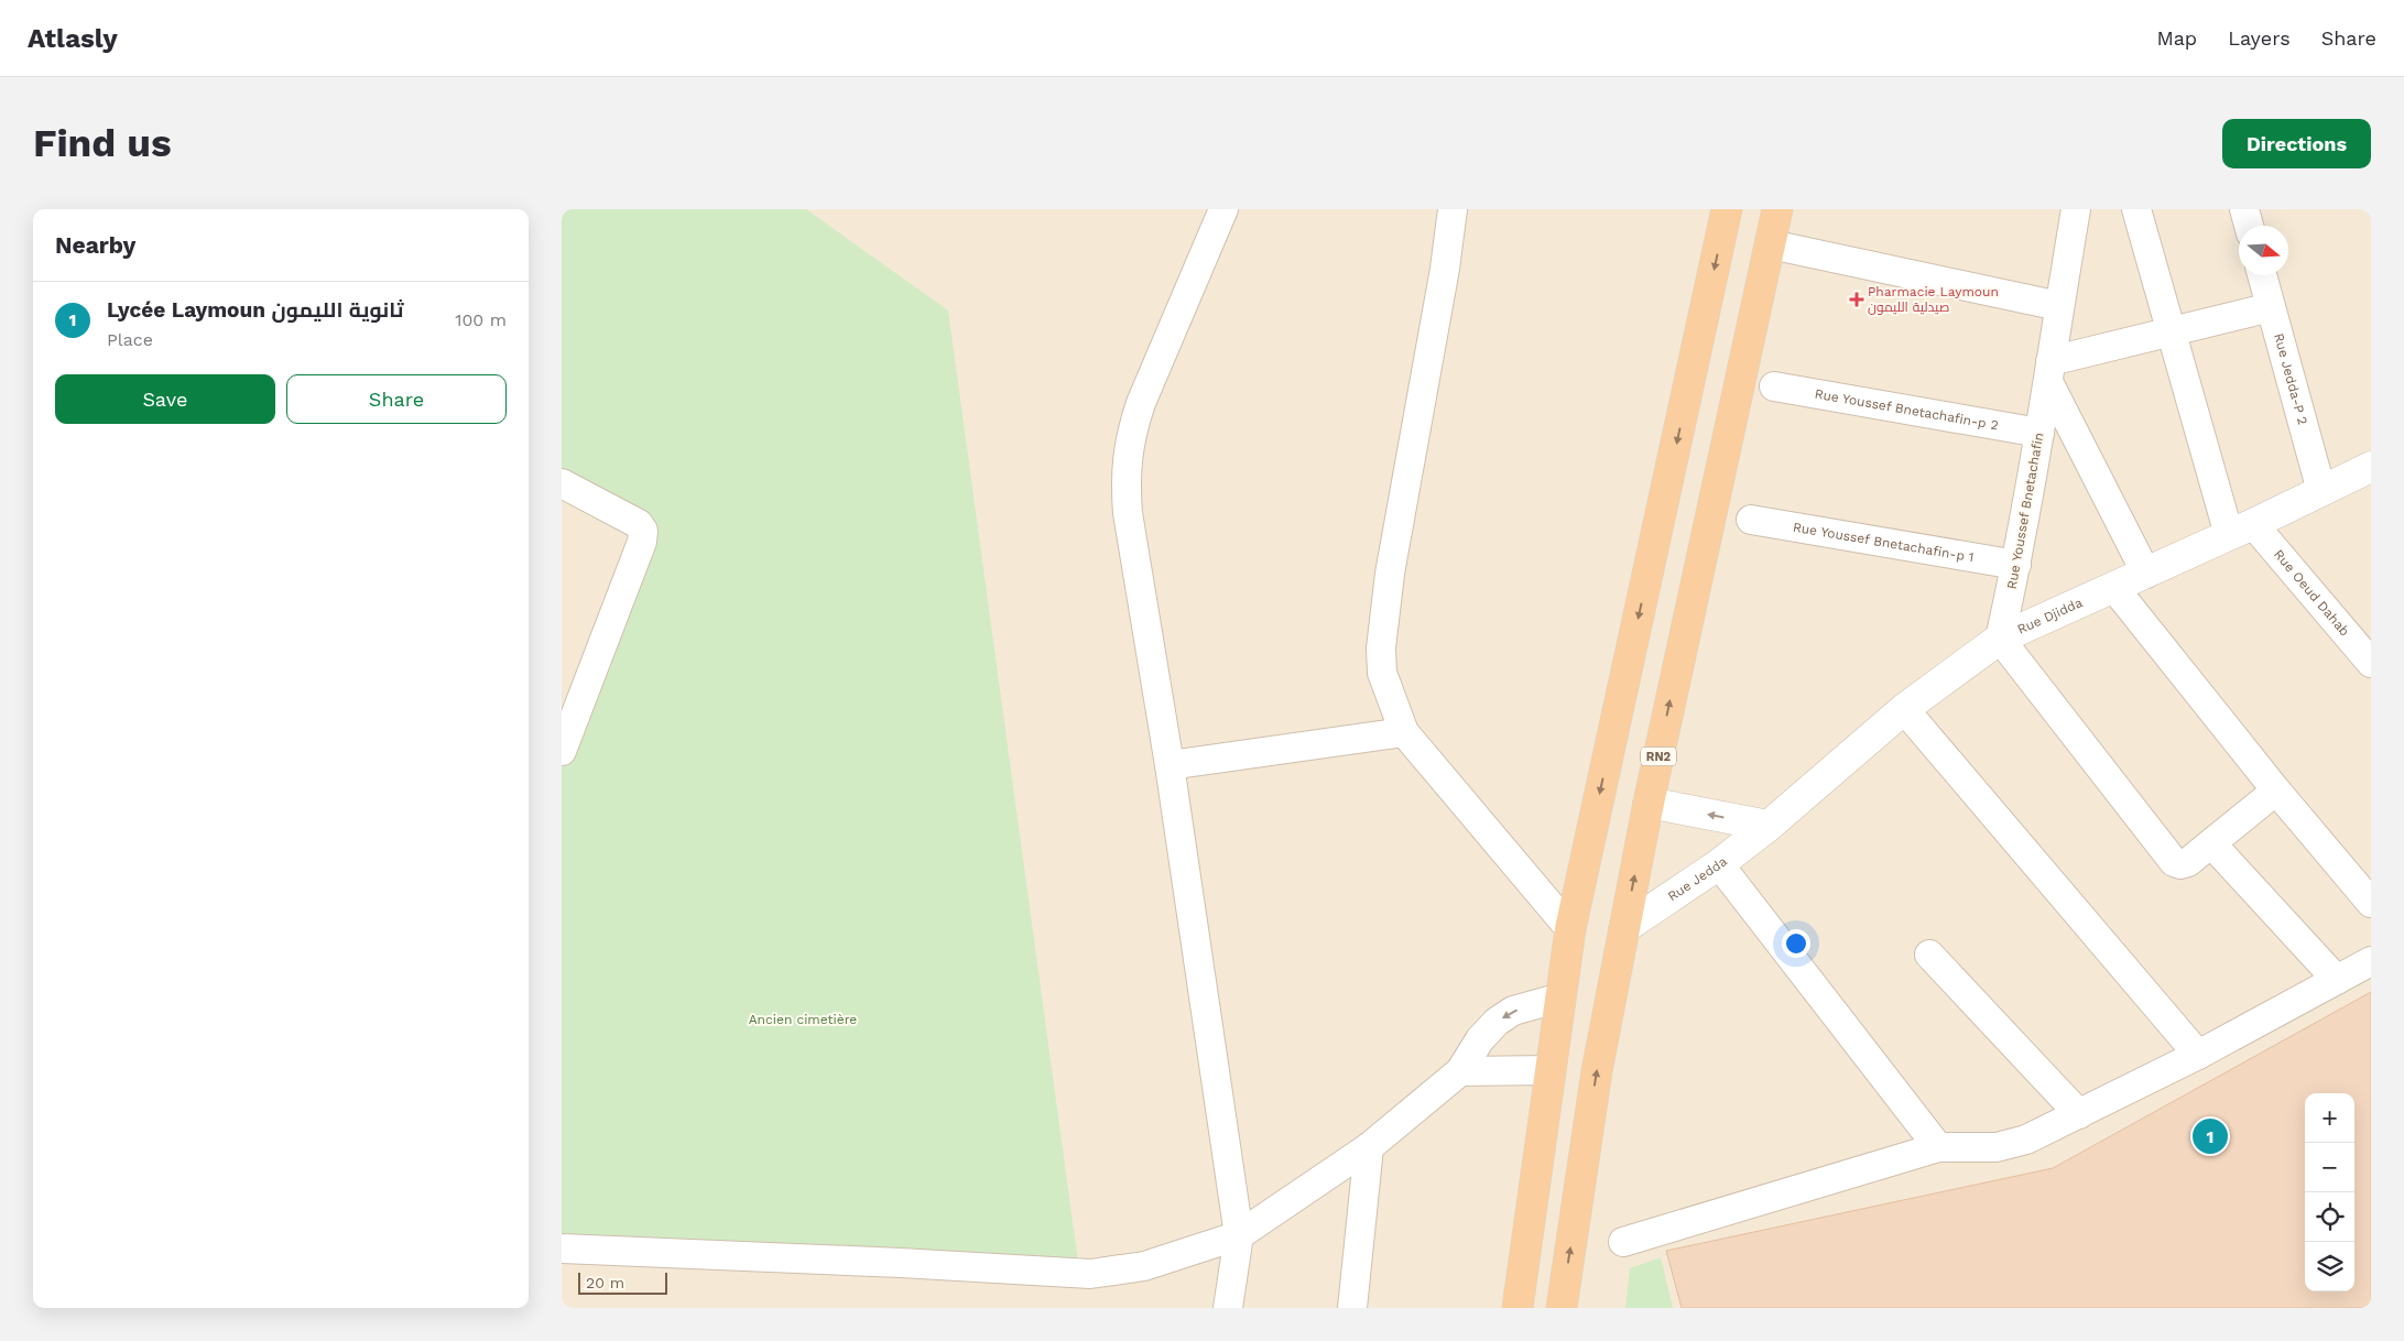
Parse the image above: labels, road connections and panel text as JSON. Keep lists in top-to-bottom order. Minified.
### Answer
{"streets":{"highway":["RN2"],"street":["Rue Jedda-P 2","Rue Youssef Bnetachafin-p 2","Rue Youssef Bnetachafin","Rue Youssef Bnetachafin-p 1","Rue Oeud Dahab","Rue Djidda","Rue Jedda"]},"crossings":[["Rue Jedda-P 2","Rue Djidda"],["Rue Youssef Bnetachafin-p 2","Rue Youssef Bnetachafin"],["Rue Youssef Bnetachafin","Rue Youssef Bnetachafin-p 1"],["Rue Youssef Bnetachafin","Rue Djidda"],["Rue Oeud Dahab","Rue Djidda"],["Rue Djidda","Rue Jedda"],["RN2","Rue Jedda"]],"parks":["Ancien cimetière"],"places":{"health":["Pharmacie Laymoun صيدلية الليمون"]},"scale_bar":"20 m","north":"right","page":{"header":"Atlasly","nav":["Map","Layers","Share"],"buttons":["Directions",["Save","Share"]],"title":"Find us","heading":"Nearby","list":[{"mark":"1","name":"Lycée Laymoun ثانوية الليمون","note":"Place","value":"100 m"}],"map_buttons":["+","−"],"pins":"1","scale":"20 m"}}
